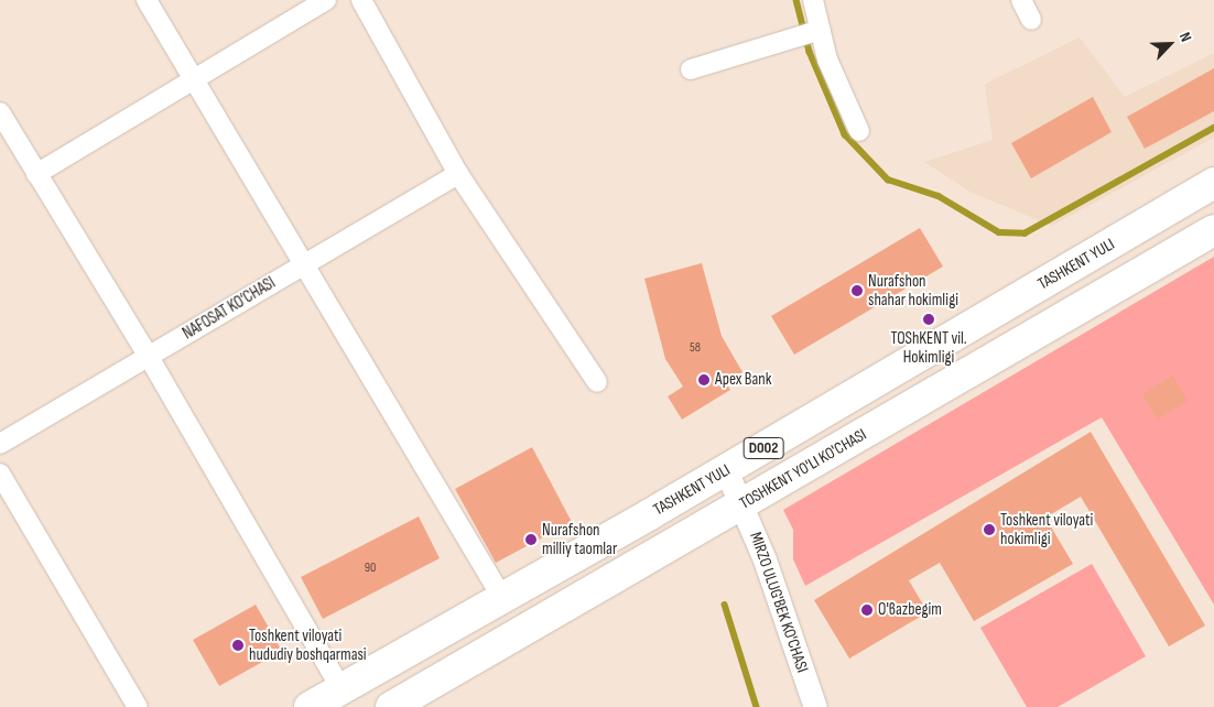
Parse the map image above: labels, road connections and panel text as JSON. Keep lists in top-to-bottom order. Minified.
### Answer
{"streets":{"main road":["TASHKENT YULI","D002","TOSHKENT YO'LI KO'CHASI"],"street":["NAFOSAT KO‘CHASI","MIRZO ULUG'BEK KO'CHASI"]},"crossings":[["TASHKENT YULI","MIRZO ULUG'BEK KO'CHASI"],["TOSHKENT YO'LI KO'CHASI","MIRZO ULUG'BEK KO'CHASI"]],"places":["Nurafshon shahar hokimligi","TOShKENT vil. Hokimligi","Apex Bank","Toshkent viloyati hokimligi","Nurafshon milliy taomlar","O'ваzbegim","Toshkent viloyati hududiy boshqarmasi"],"house_numbers":["58","90"],"north":"top right"}
